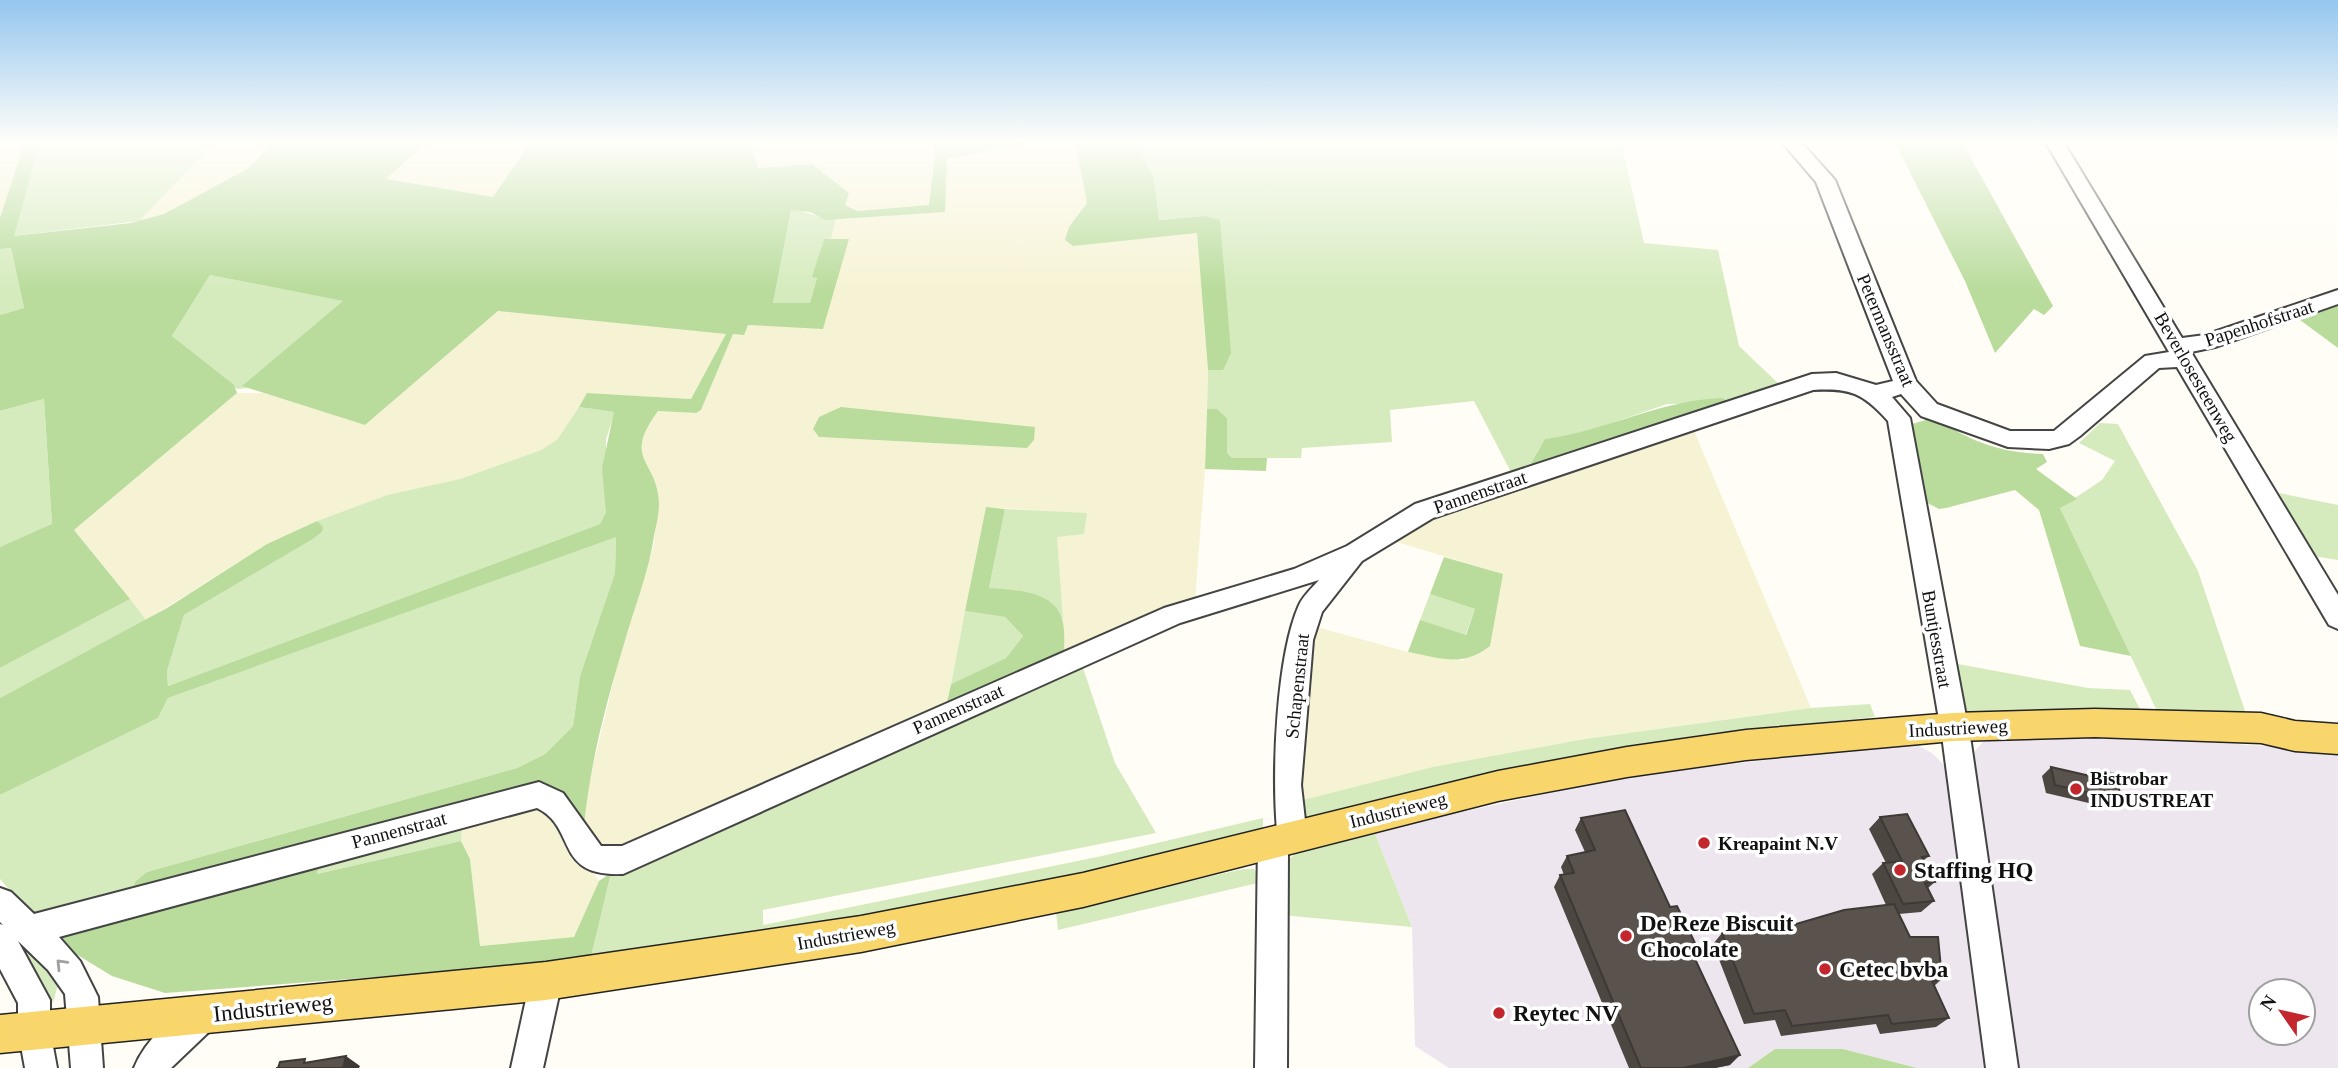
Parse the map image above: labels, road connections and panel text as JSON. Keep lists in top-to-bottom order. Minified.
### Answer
{"streets":{"main road":["Industrieweg"],"street":["Papenhofstraat","Petermansstraat","Beverlosesteenweg","Pannenstraat","Buntjesstraat","Schapenstraat"]},"crossings":[["Papenhofstraat","Petermansstraat"],["Papenhofstraat","Beverlosesteenweg"],["Petermansstraat","Beverlosesteenweg"],["Pannenstraat","Schapenstraat"],["Buntjesstraat","Industrieweg"],["Schapenstraat","Industrieweg"]],"places":["Bistrobar INDUSTREAT","Kreapaint N.V","Staffing HQ","De Reze Biscuit Chocolate","Cetec bvba","Reytec NV"],"north":"top left"}
